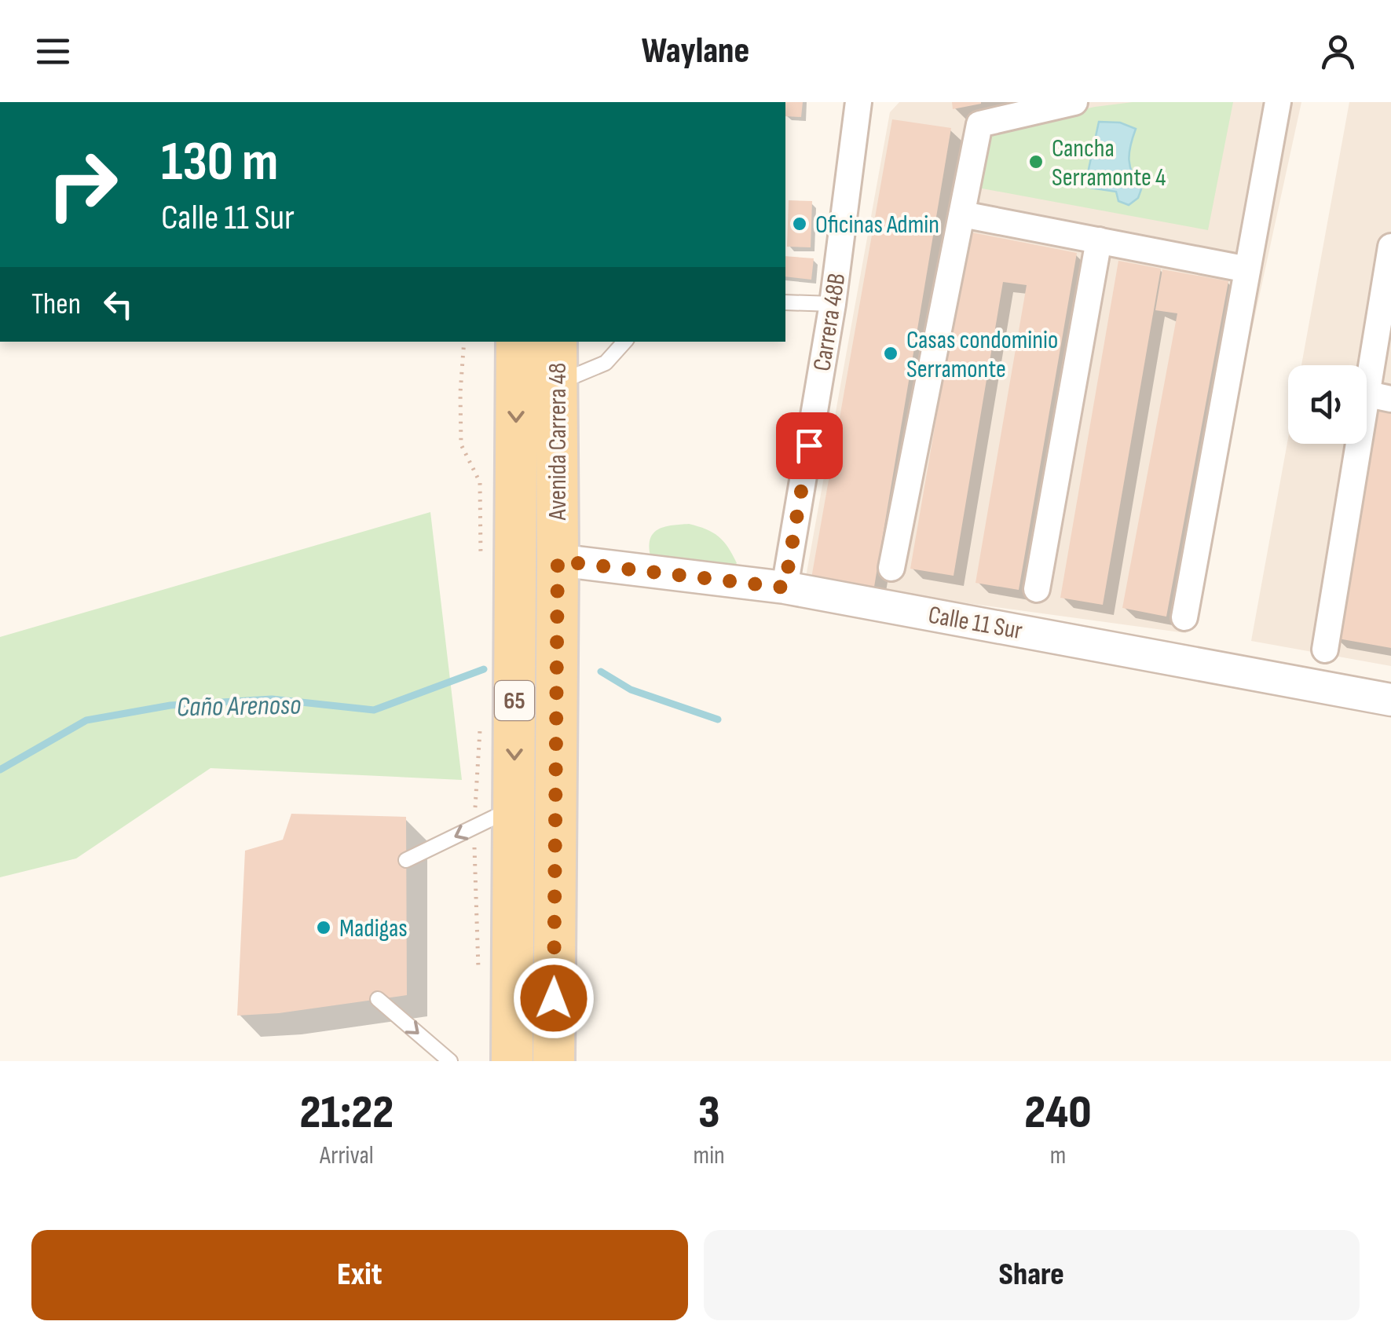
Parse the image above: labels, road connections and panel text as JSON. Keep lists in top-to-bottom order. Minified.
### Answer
{"streets":{"main road":["Avenida Carrera 48","65"],"street":["Carrera 48B","Calle 11 Sur"]},"crossings":[["Carrera 48B","Calle 11 Sur"],["Avenida Carrera 48","Calle 11 Sur"]],"water":["Caño Arenoso"],"places":["Cancha Serramonte 4","Oficinas Admin","Casas condominio Serramonte","Madigas"],"page":{"header":"Waylane","turn":["130 m","Calle 11 Sur"],"then":"Then","eta":["21:22","Arrival","3","min","240","m"],"buttons":["Exit","Share"]}}
